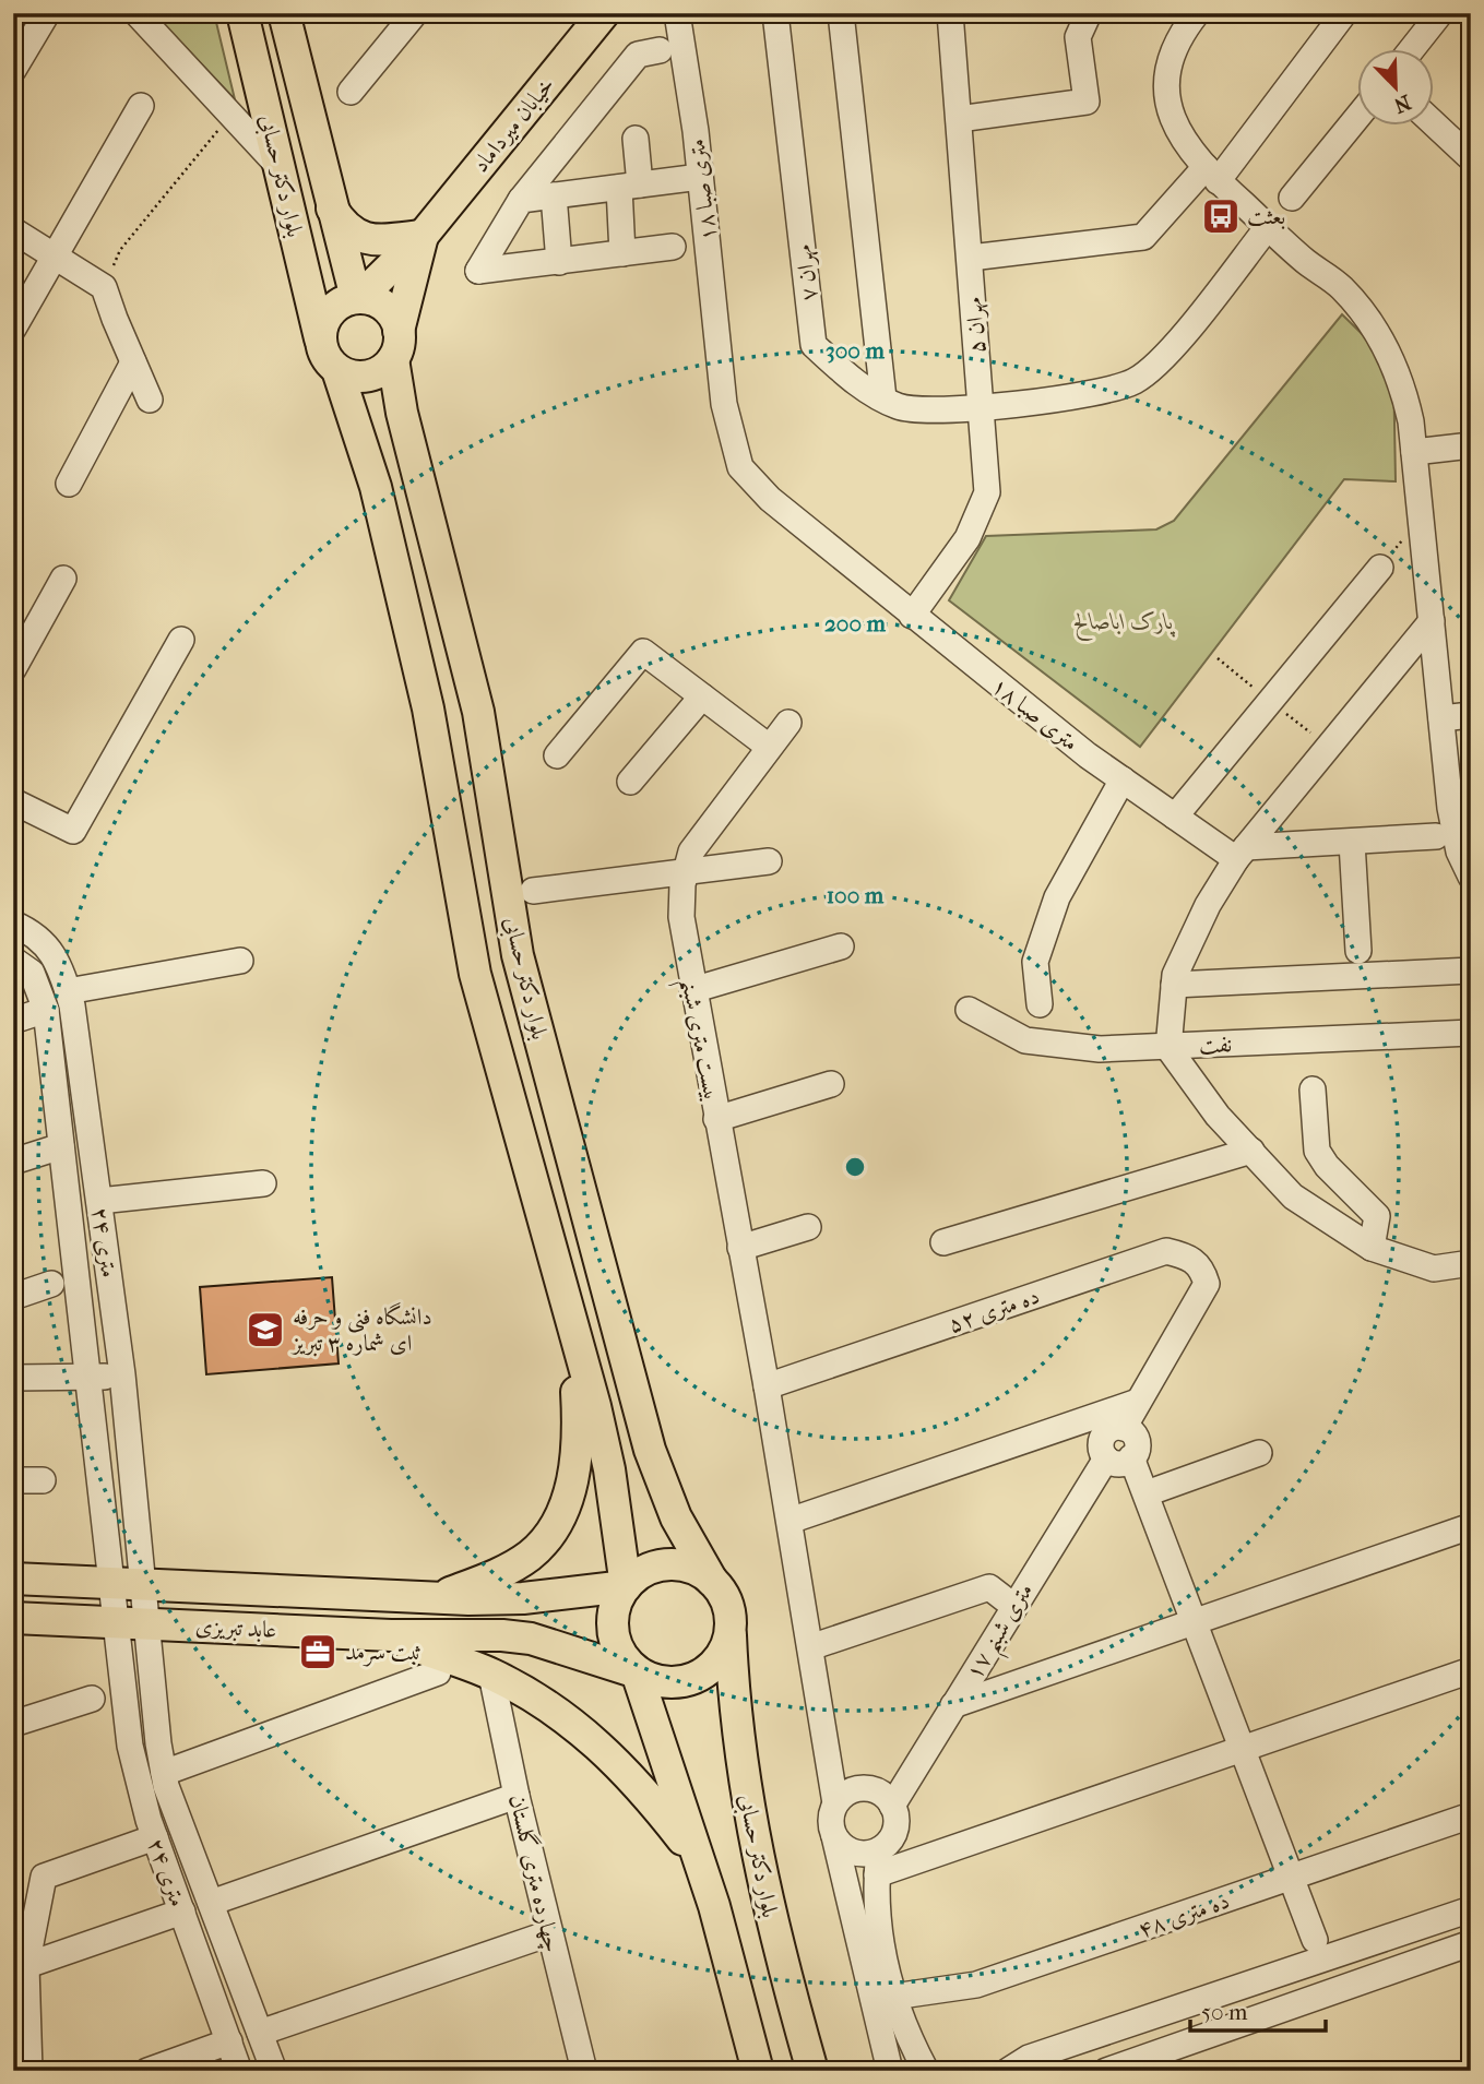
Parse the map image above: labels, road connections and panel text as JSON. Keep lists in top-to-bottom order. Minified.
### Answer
{"streets":{"main road":["خیابان میرداماد","بلوار دکتر حسابی","عابد تبریزی"],"street":["متری صبا ۱۸","مهران ۷","مهران ۵","بیست متری شبنم","نفت","۲۴ متری","ده متری ۵۲","۱۷ متری شبنم","چهارده متری گلستان","ده متری ۴۸"]},"crossings":[["خیابان میرداماد","بلوار دکتر حسابی"],["بلوار دکتر حسابی","عابد تبریزی"],["متری صبا ۱۸","مهران ۵"],["مهران ۷","مهران ۵"],["بیست متری شبنم","ده متری ۵۲"],["بیست متری شبنم","۱۷ متری شبنم"],["۲۴ متری","عابد تبریزی"]],"parks":["پارک اباصالح"],"places":{"bus stop":["بعثت"],"school or university":["دانشگاه فنی و حرفه ای شماره ۳ تبریز"],"office":["ثبت سرمد"]},"scale_bar":"50 m","north":"bottom right","rings":["300 m","200 m","100 m"]}
